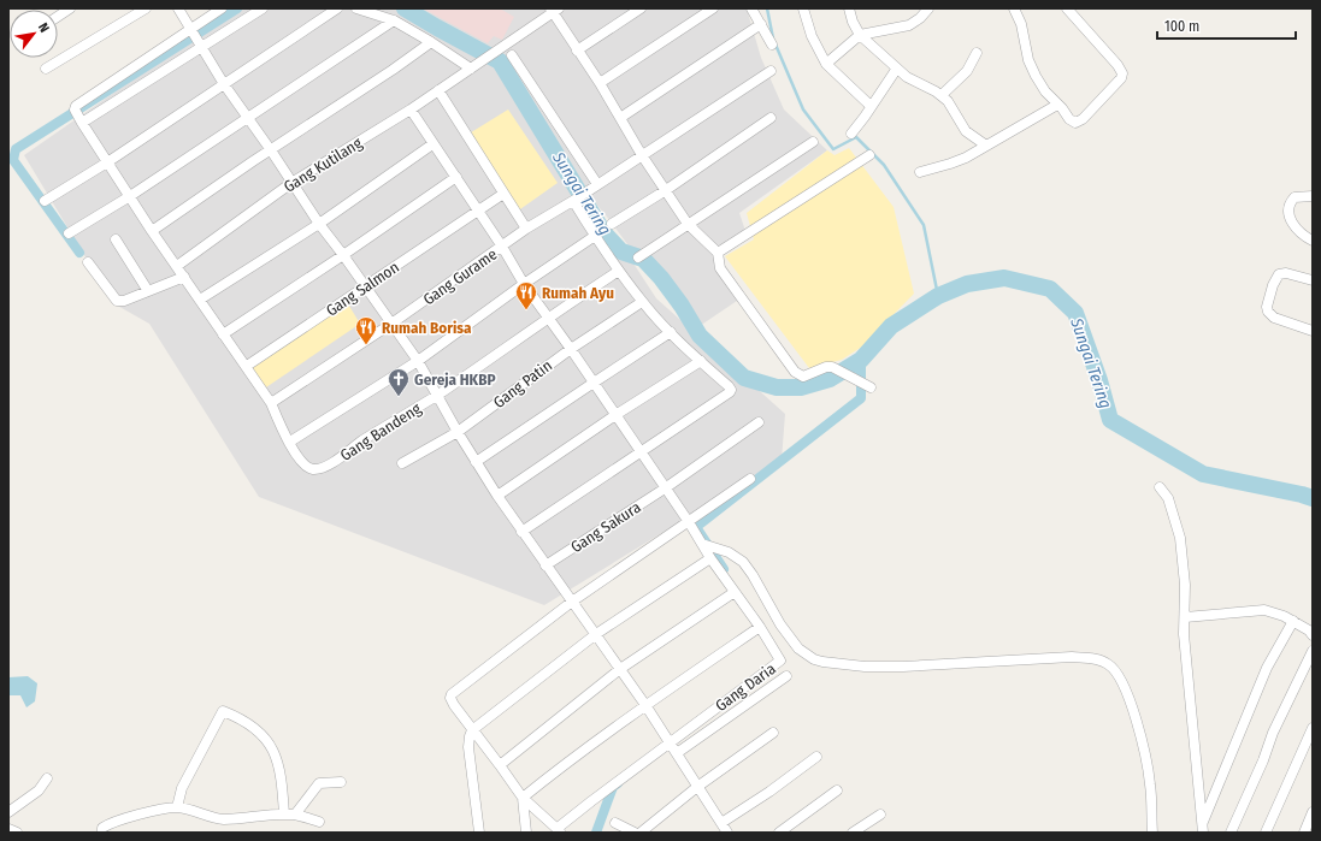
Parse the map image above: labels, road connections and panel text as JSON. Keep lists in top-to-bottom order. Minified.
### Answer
{"streets":{"street":["Gang Kutilang","Gang Gurame","Gang Salmon","Gang Patin","Gang Bandeng","Gang Sakura","Gang Daria"]},"crossings":[["Gang Kutilang","Gang Bandeng"],["Gang Kutilang","Gang Daria"],["Gang Gurame","Gang Bandeng"],["Gang Gurame","Gang Daria"],["Gang Salmon","Gang Bandeng"],["Gang Salmon","Gang Daria"],["Gang Patin","Gang Daria"],["Gang Bandeng","Gang Daria"],["Gang Sakura","Gang Daria"]],"water":["Sungai Tering"],"places":{"restaurant":["Rumah Ayu","Rumah Borisa"],"church":["Gereja HKBP"]},"scale_bar":"100 m","north":"top right"}
